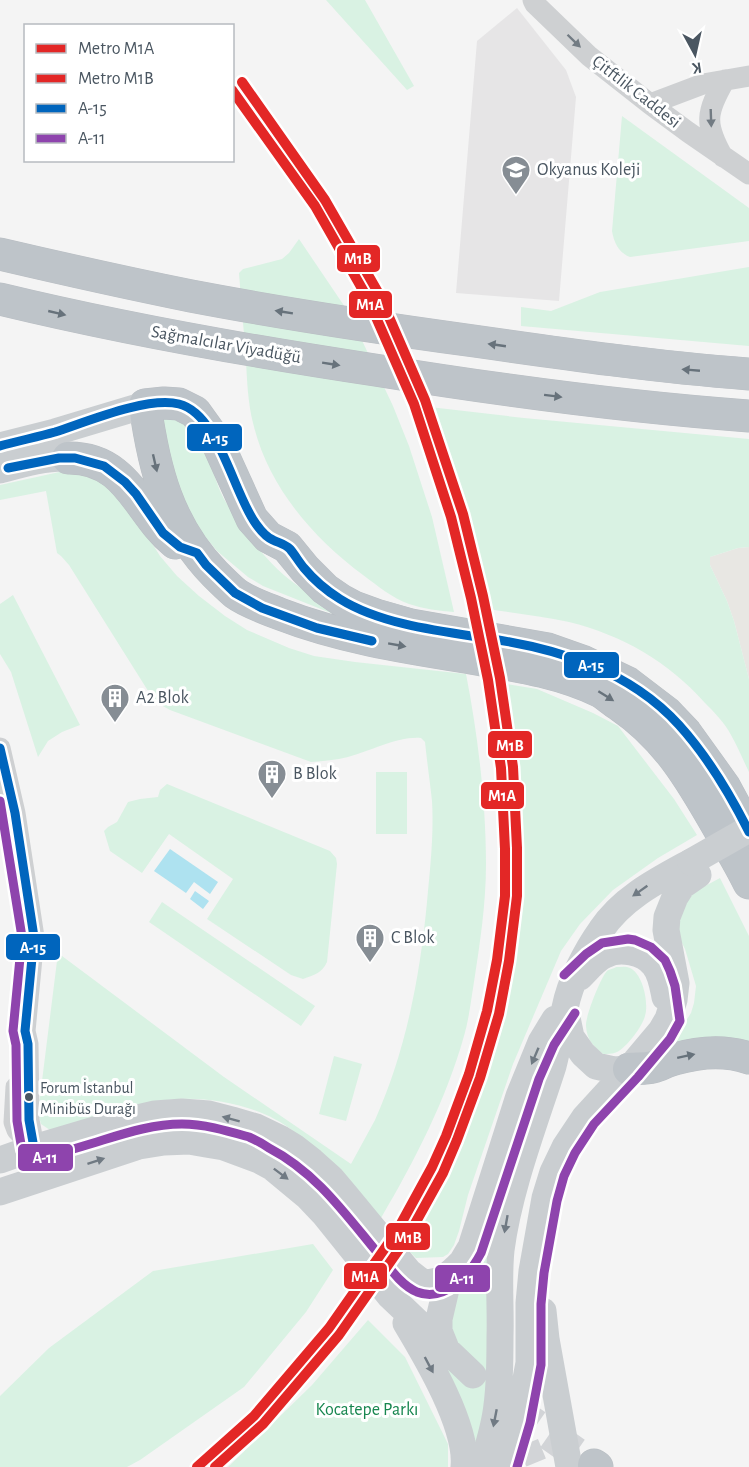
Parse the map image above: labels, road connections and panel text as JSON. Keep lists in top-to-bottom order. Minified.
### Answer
{"streets":{"highway":["Sağmalcılar Viyadüğü"],"street":["Çitftlik Caddesi"]},"one_way":["Çitftlik Caddesi"],"parks":["Kocatepe Parkı"],"places":{"school or university":["Okyanus Koleji"],"building":["A2 Blok","B Blok","C Blok"],"other":["Forum İstanbul Minibüs Durağı"]},"lines":["metro line M1B","metro line M1A","transit line A-15","transit line A-11"],"legend":["Metro M1A","Metro M1B","A-15","A-11"],"north":"bottom"}
